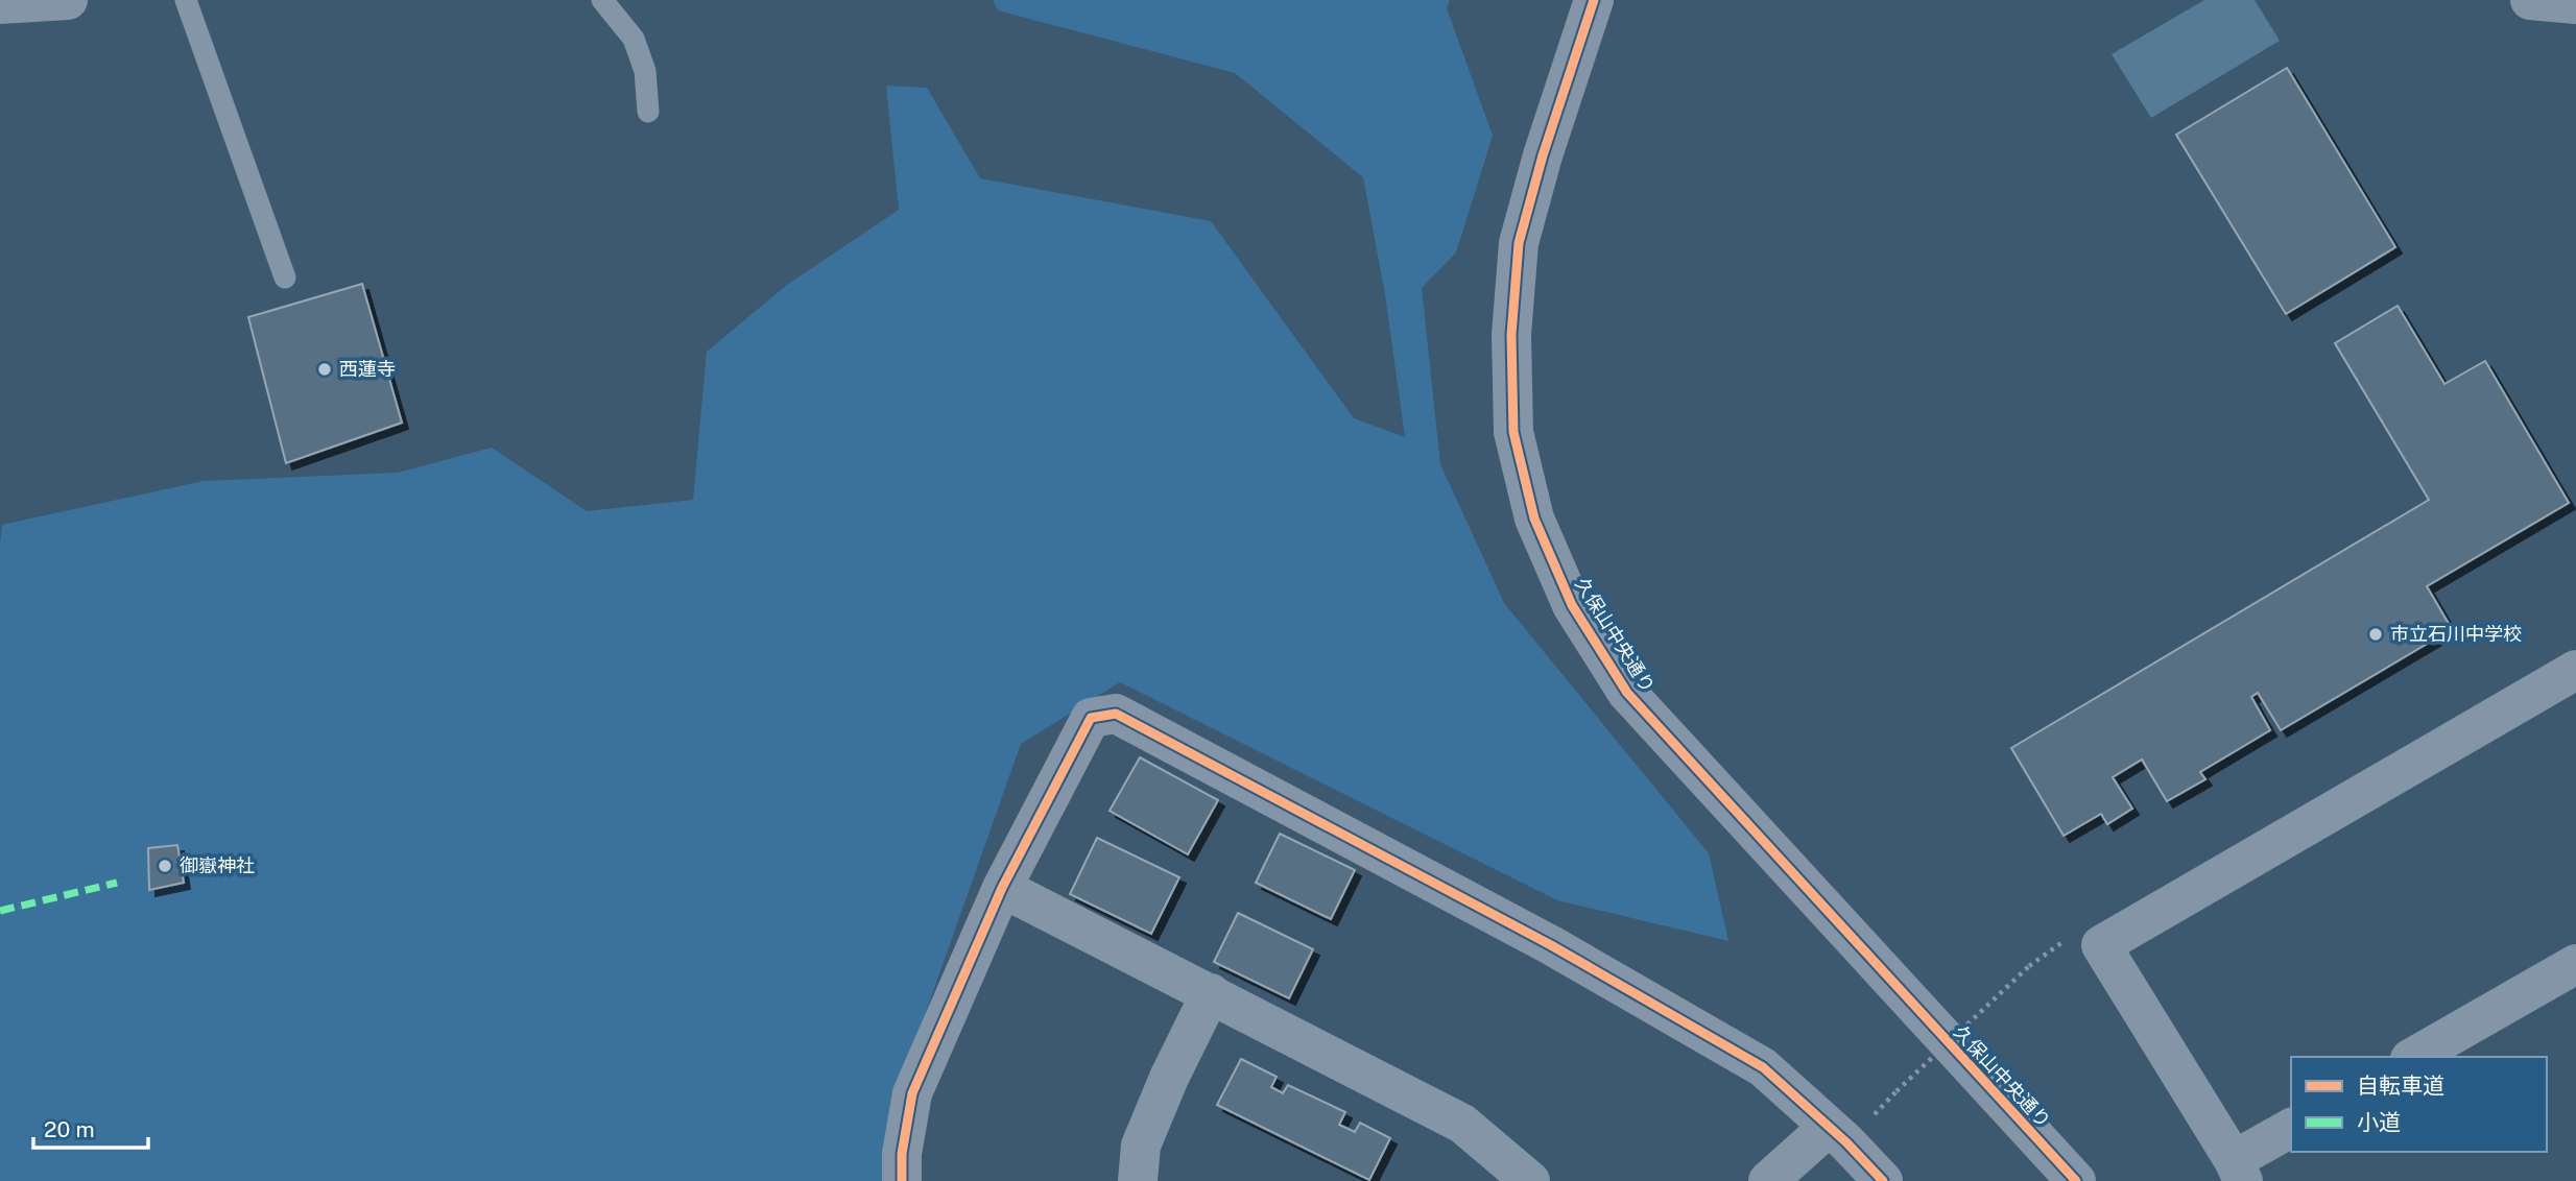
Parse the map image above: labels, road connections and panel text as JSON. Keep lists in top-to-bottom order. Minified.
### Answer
{"streets":{"street":["久保山中央通り"]},"places":["西蓮寺","市立石川中学校","御嶽神社"],"legend":["自転車道","小道"],"scale_bar":"20 m"}
